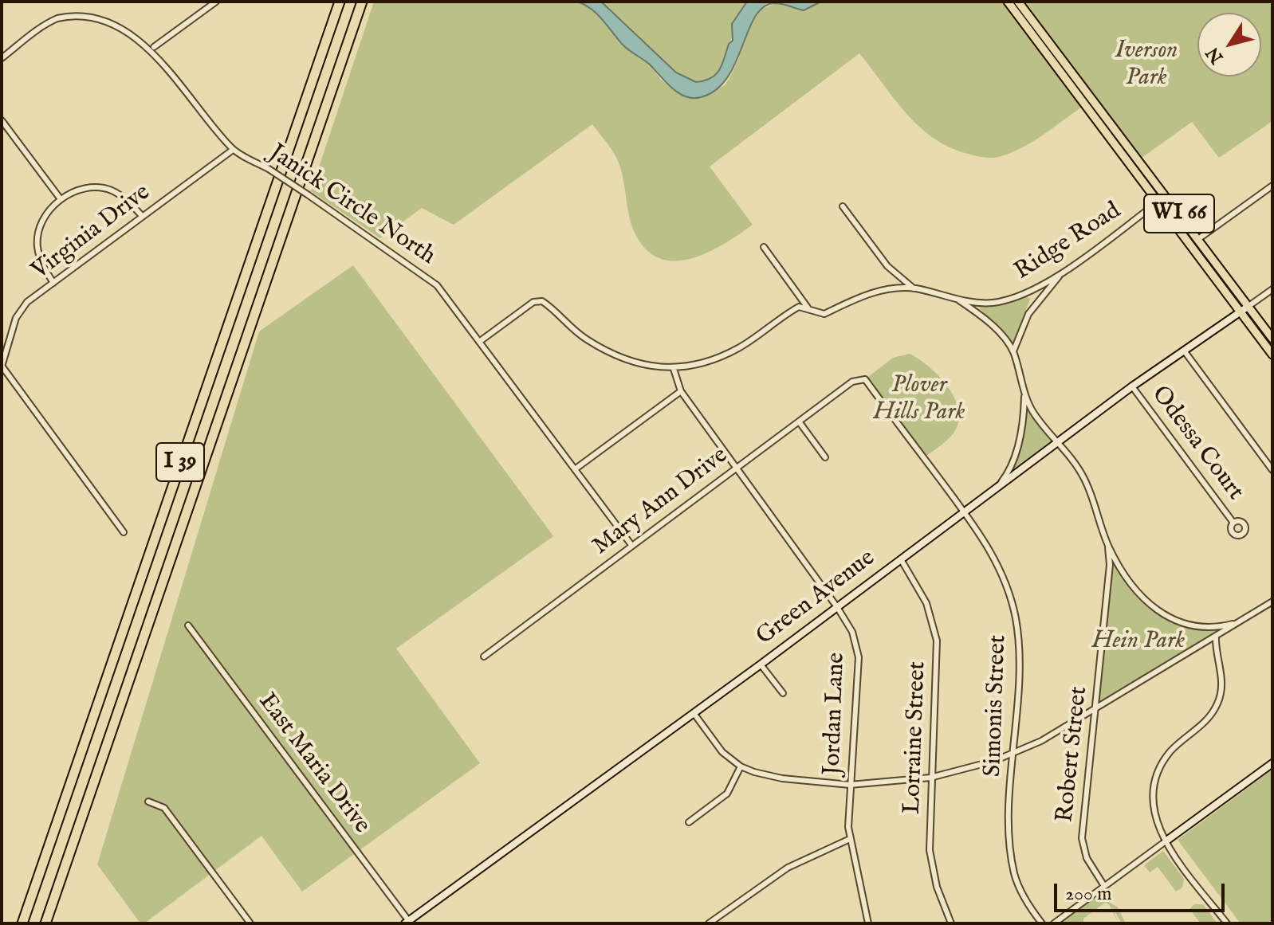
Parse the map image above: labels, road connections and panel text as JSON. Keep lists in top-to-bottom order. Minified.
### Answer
{"streets":{"highway":["I 39"],"main road":["WI 66"],"street":["Janick Circle North","Virginia Drive","Ridge Road","Odessa Court","Mary Ann Drive","Green Avenue","Simonis Street","Jordan Lane","Lorraine Street","Robert Street","East Maria Drive"]},"crossings":[["Janick Circle North","Virginia Drive"],["Janick Circle North","Ridge Road"],["Janick Circle North","Mary Ann Drive"],["WI 66","Ridge Road"],["WI 66","Green Avenue"],["Ridge Road","Jordan Lane"],["Odessa Court","Green Avenue"],["Mary Ann Drive","Simonis Street"],["Mary Ann Drive","Jordan Lane"],["Green Avenue","Simonis Street"],["Green Avenue","Jordan Lane"],["Green Avenue","Lorraine Street"],["Green Avenue","Robert Street"],["Green Avenue","East Maria Drive"]],"parks":["Iverson Park","Plover Hills Park","Hein Park"],"scale_bar":"200 m","north":"bottom left"}
